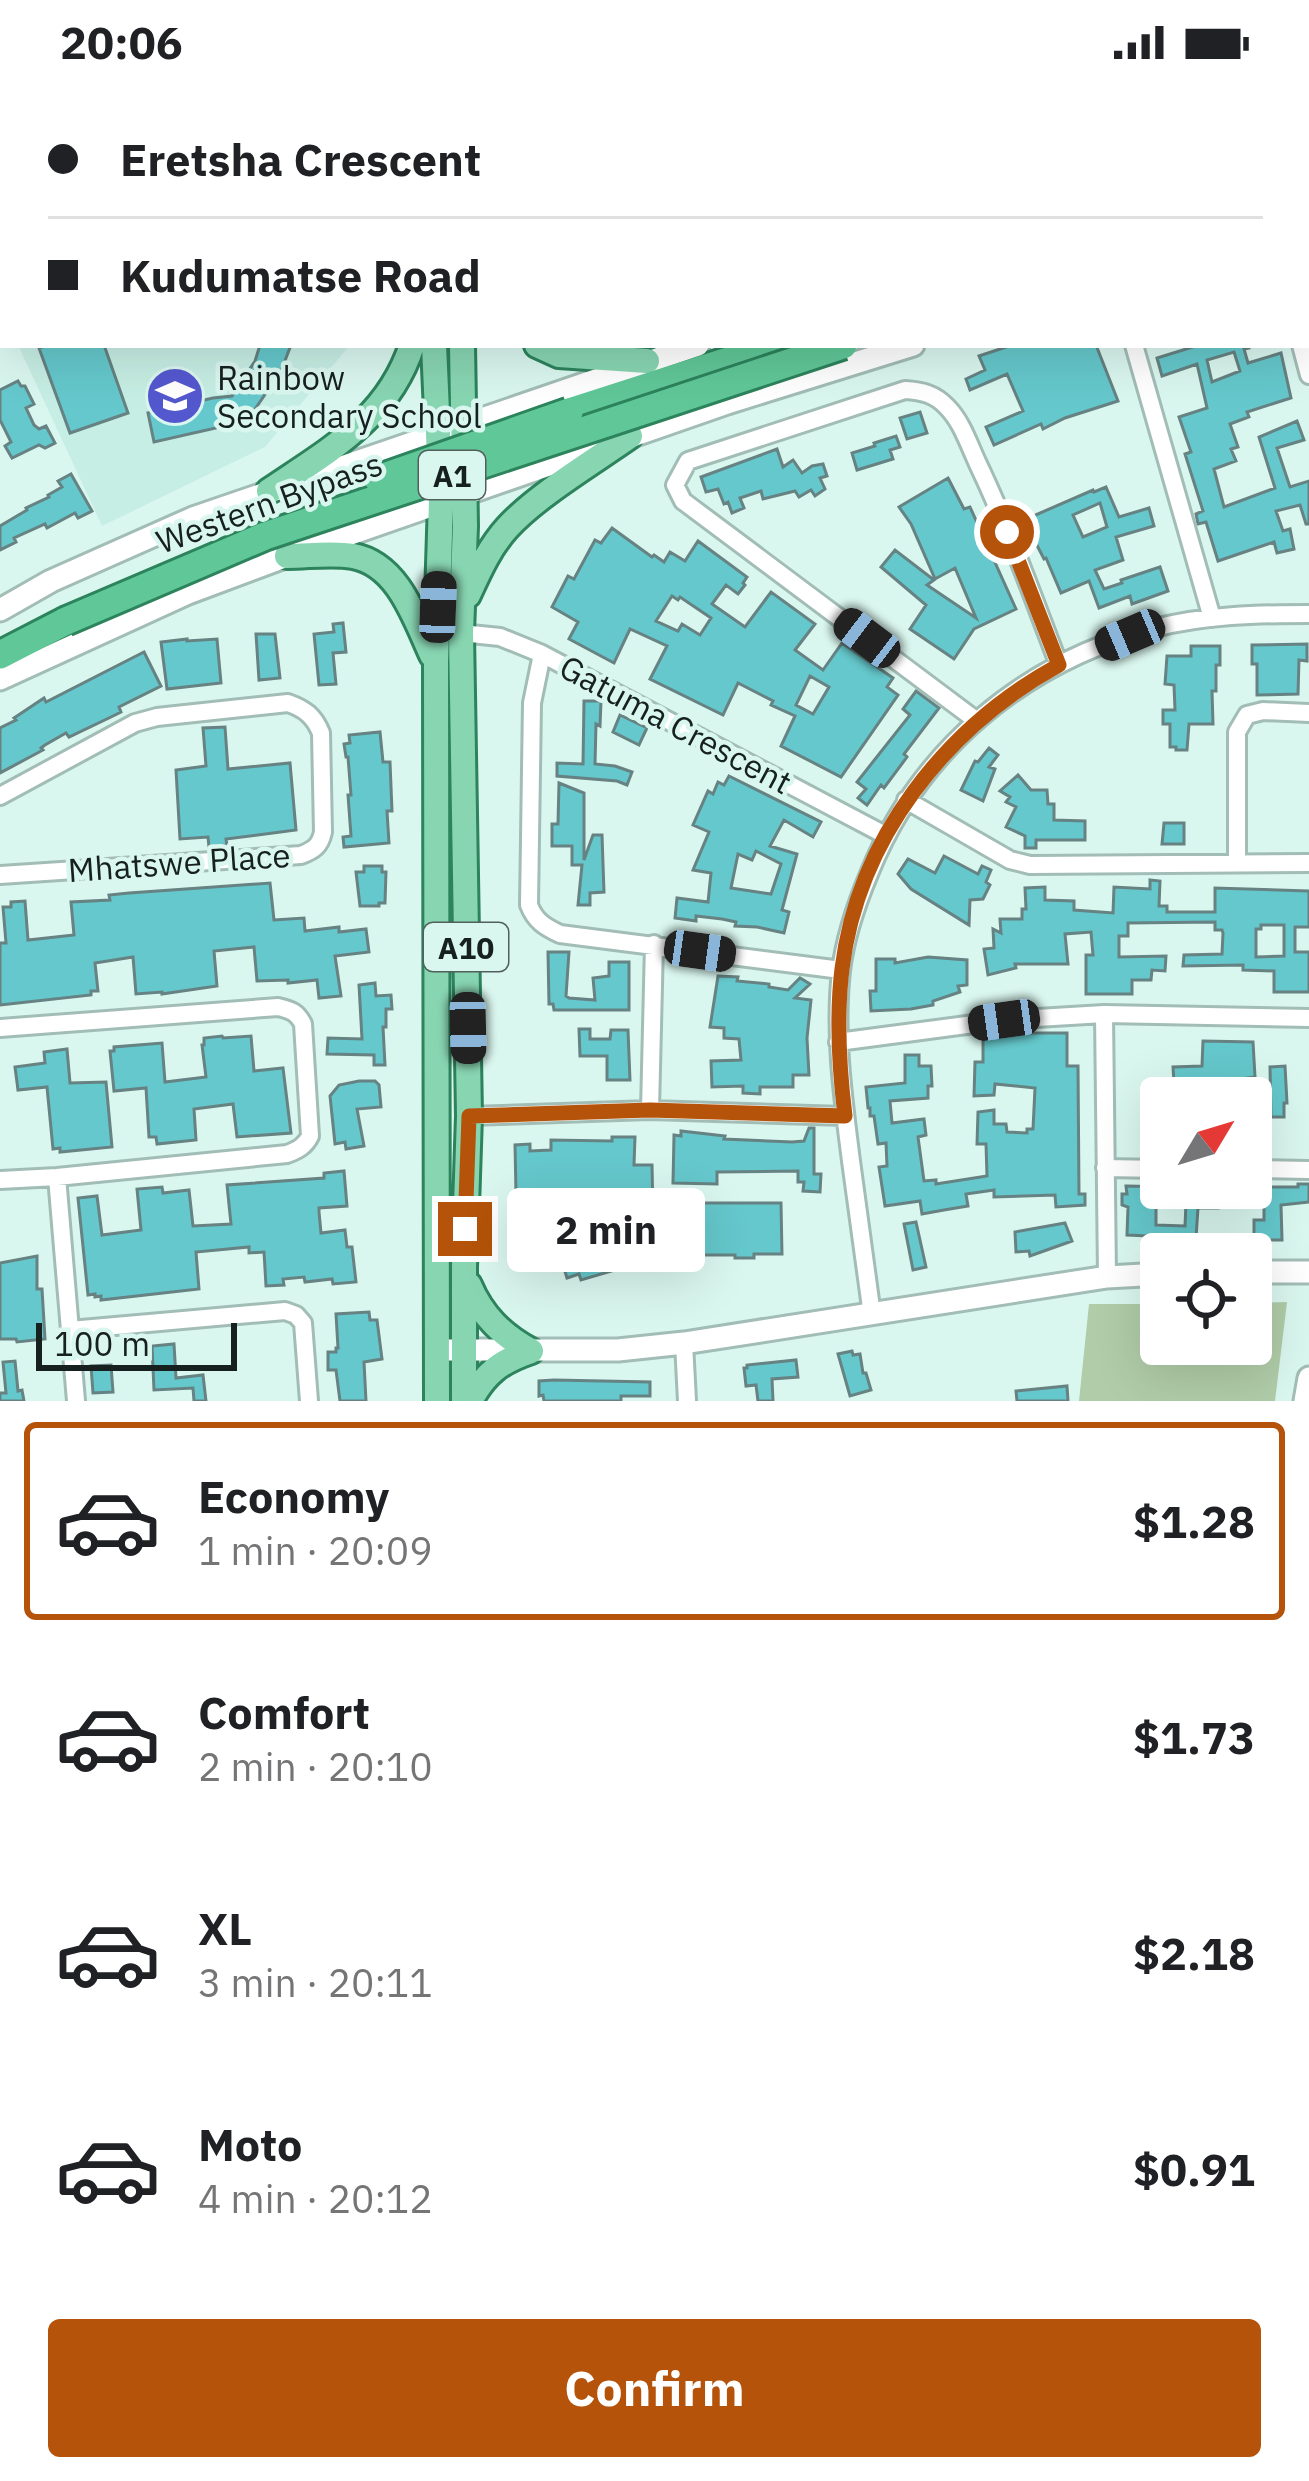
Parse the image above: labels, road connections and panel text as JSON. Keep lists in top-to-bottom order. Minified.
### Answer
{"streets":{"highway":["A1","Western Bypass"],"main road":["A10"],"street":["Gatuma Crescent","Mhatswe Place"]},"crossings":[["Gatuma Crescent","A10"]],"places":{"school or university":["Rainbow Secondary School"]},"scale_bar":"100 m","north":"top right","page":{"status":"20:06","banner":["Eretsha Crescent","Kudumatse Road"],"bubble":"2 min","scale":"100 m","list":[{"name":"Economy","note":"1 min · 20:09","value":"$1.28"},{"name":"Comfort","note":"2 min · 20:10","value":"$1.73"},{"name":"XL","note":"3 min · 20:11","value":"$2.18"},{"name":"Moto","note":"4 min · 20:12","value":"$0.91"}],"buttons":"Confirm"}}
